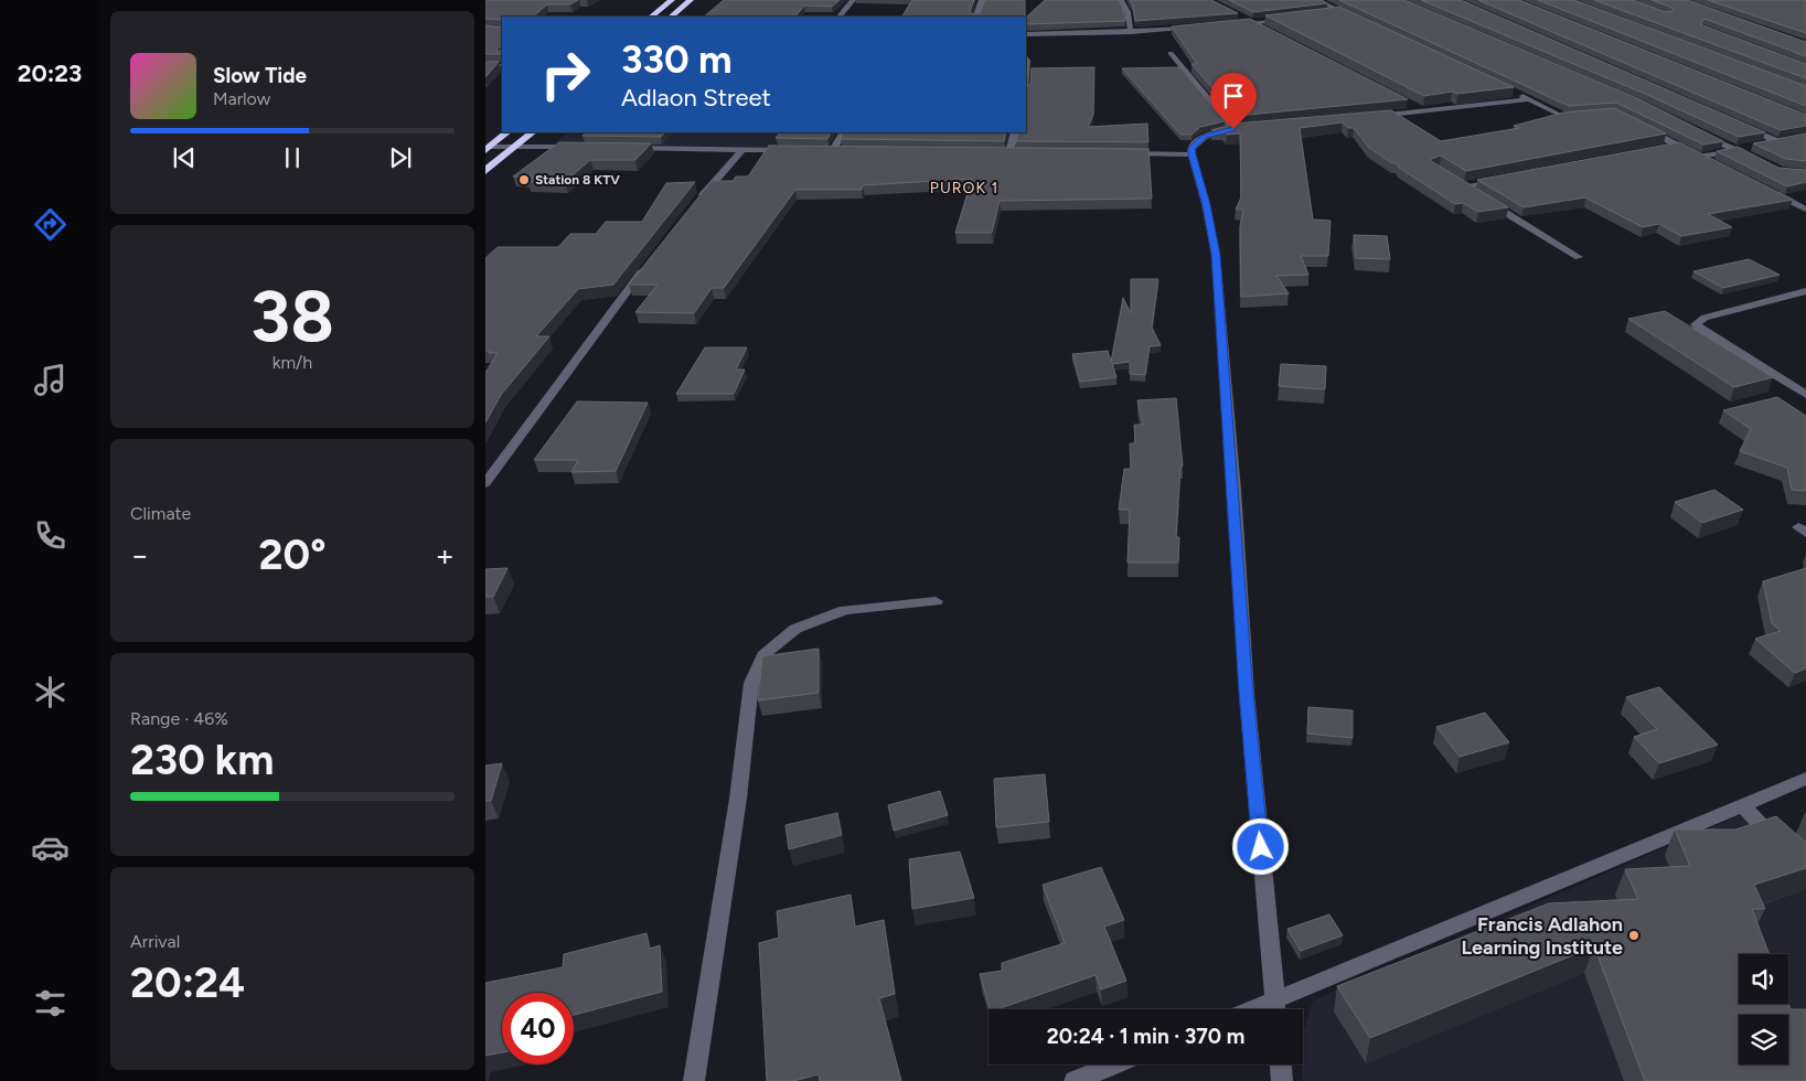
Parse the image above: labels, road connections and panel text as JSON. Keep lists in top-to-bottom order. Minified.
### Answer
{"districts":["PUROK 1"],"places":["Station 8 KTV","Francis Adlahon Learning Institute"],"page":{"tabs":"20:23","turn":["330 m","Adlaon Street"],"song":["Slow Tide","Marlow"],"tile":[["38","km/h"],"Climate",["Range · 46%","230 km"],["Arrival","20:24"]],"heat":["−","20°","+"],"limit":"40","trip":"20:24 · 1 min · 370 m"}}
